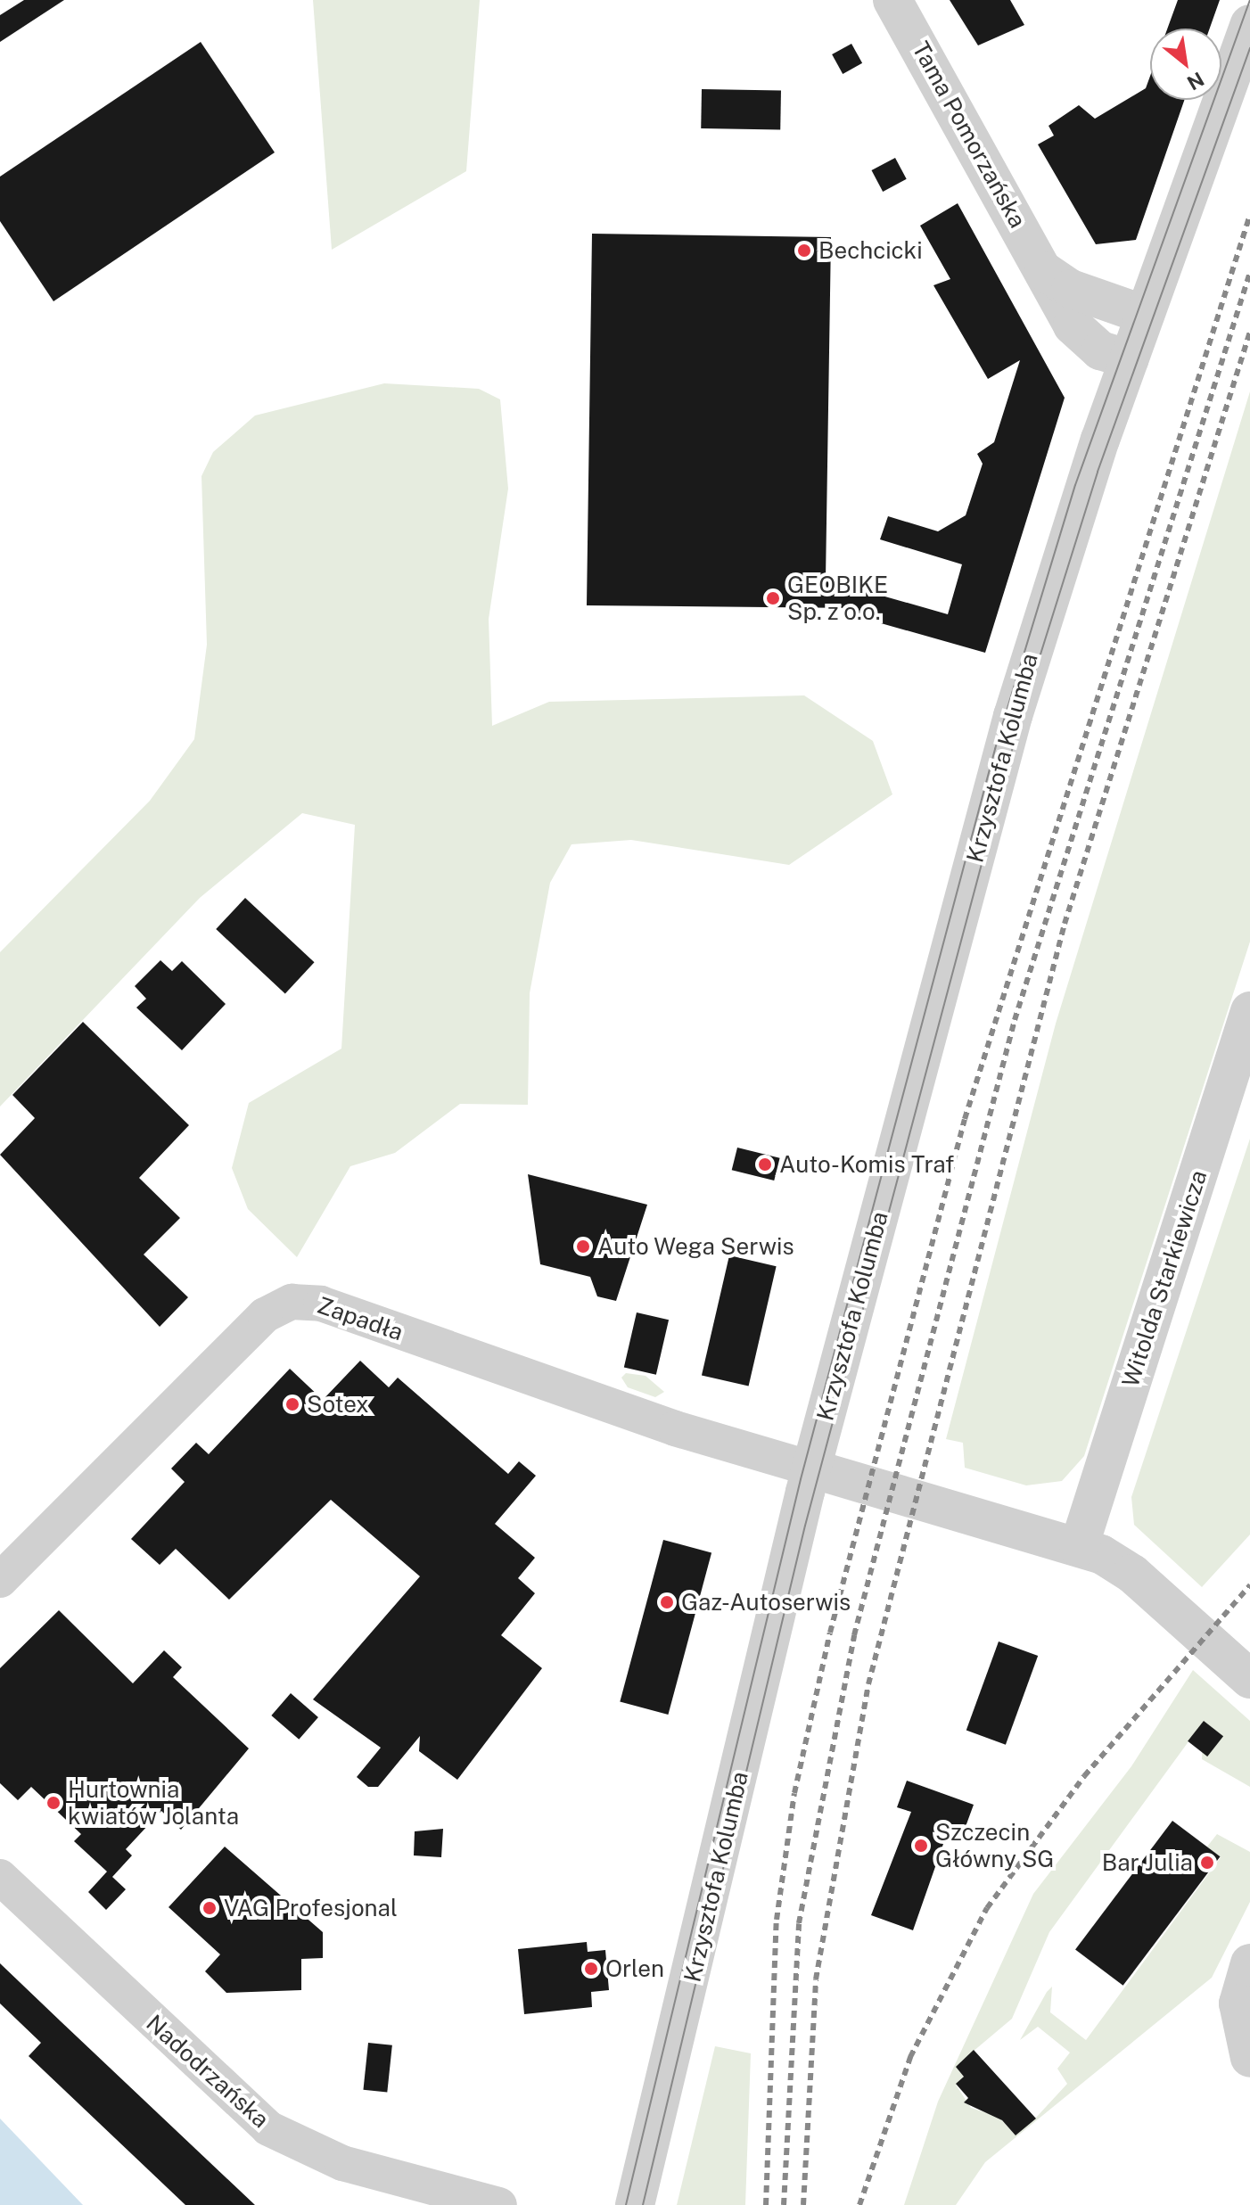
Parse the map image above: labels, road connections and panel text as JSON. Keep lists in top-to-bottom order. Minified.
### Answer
{"streets":{"street":["Tama Pomorzańska","Krzysztofa Kolumba","Witolda Starkiewicza","Zapadła","Nadodrzańska"]},"crossings":[["Tama Pomorzańska","Krzysztofa Kolumba"],["Krzysztofa Kolumba","Zapadła"]],"places":["Bechcicki","GEOBIKE Sp. z o.o.","Auto-Komis Traf","Auto Wega Serwis","Sotex","Gaz-Autoserwis","Hurtownia kwiatów Jolanta","Szczecin Główny SG","Bar Julia","VAG Profesjonal","Orlen"],"north":"bottom right"}
